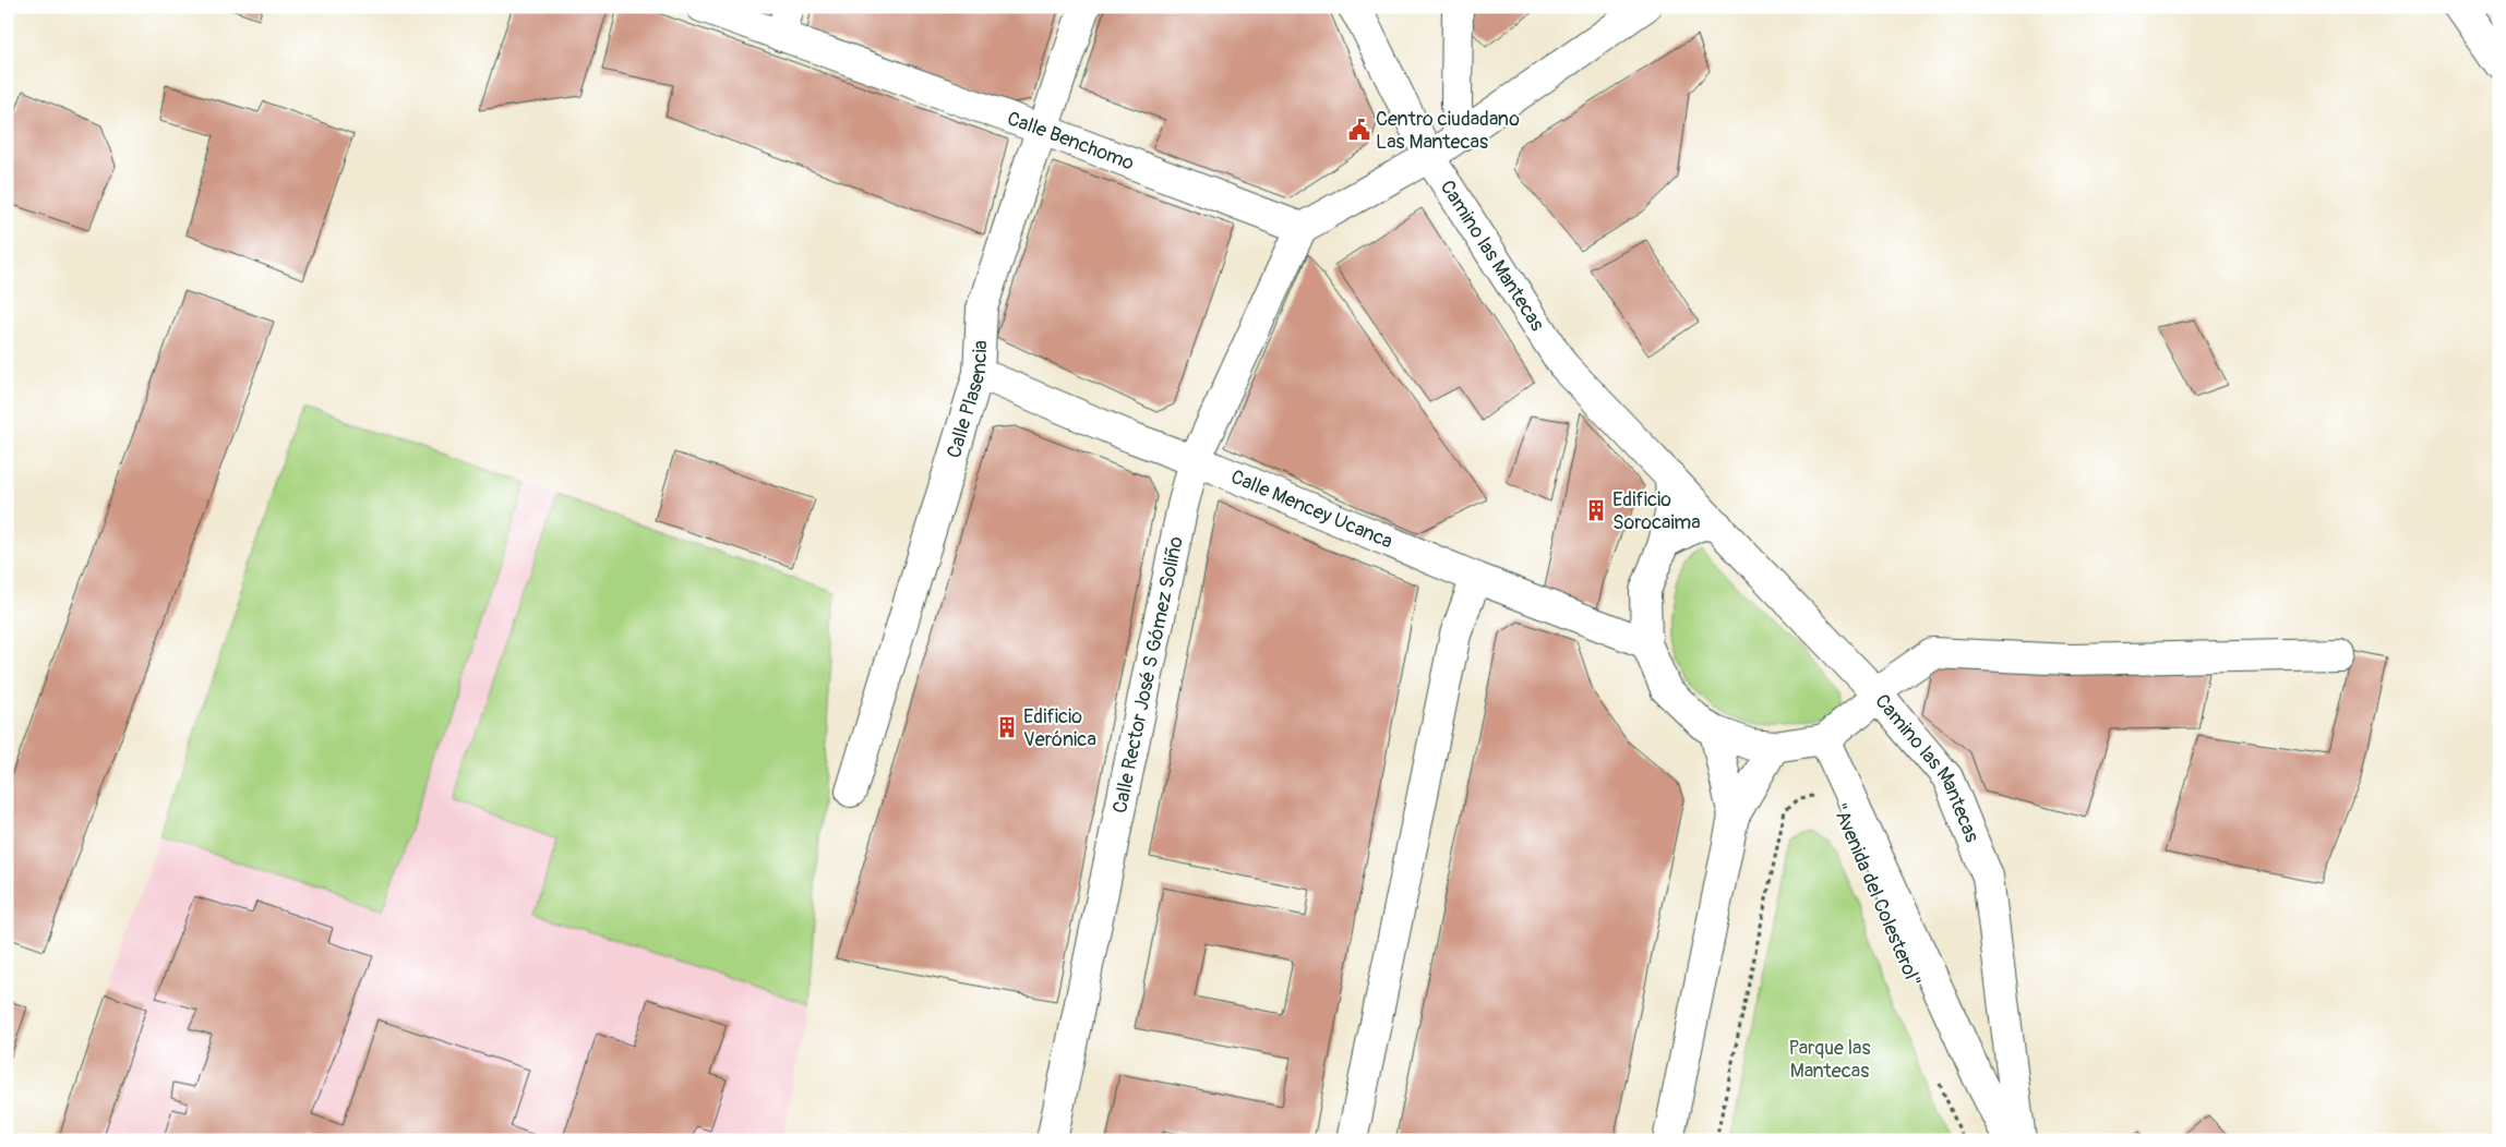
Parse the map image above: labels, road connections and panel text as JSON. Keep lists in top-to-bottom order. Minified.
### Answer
{"streets":{"street":["Calle Benchomo","Camino las Mantecas","Calle Plasencia","Calle Mencey Ucanca","Calle Rector José S Gómez Soliño"],"path":["\"Avenida del Colesterol\""]},"crossings":[["Calle Benchomo","Calle Plasencia"],["Calle Benchomo","Calle Rector José S Gómez Soliño"],["Calle Plasencia","Calle Mencey Ucanca"],["Calle Mencey Ucanca","Calle Rector José S Gómez Soliño"]],"parks":["Parque las Mantecas"],"places":{"public building":["Centro ciudadano Las Mantecas"],"building":["Edificio Sorocaima","Edificio Verónica"]}}
